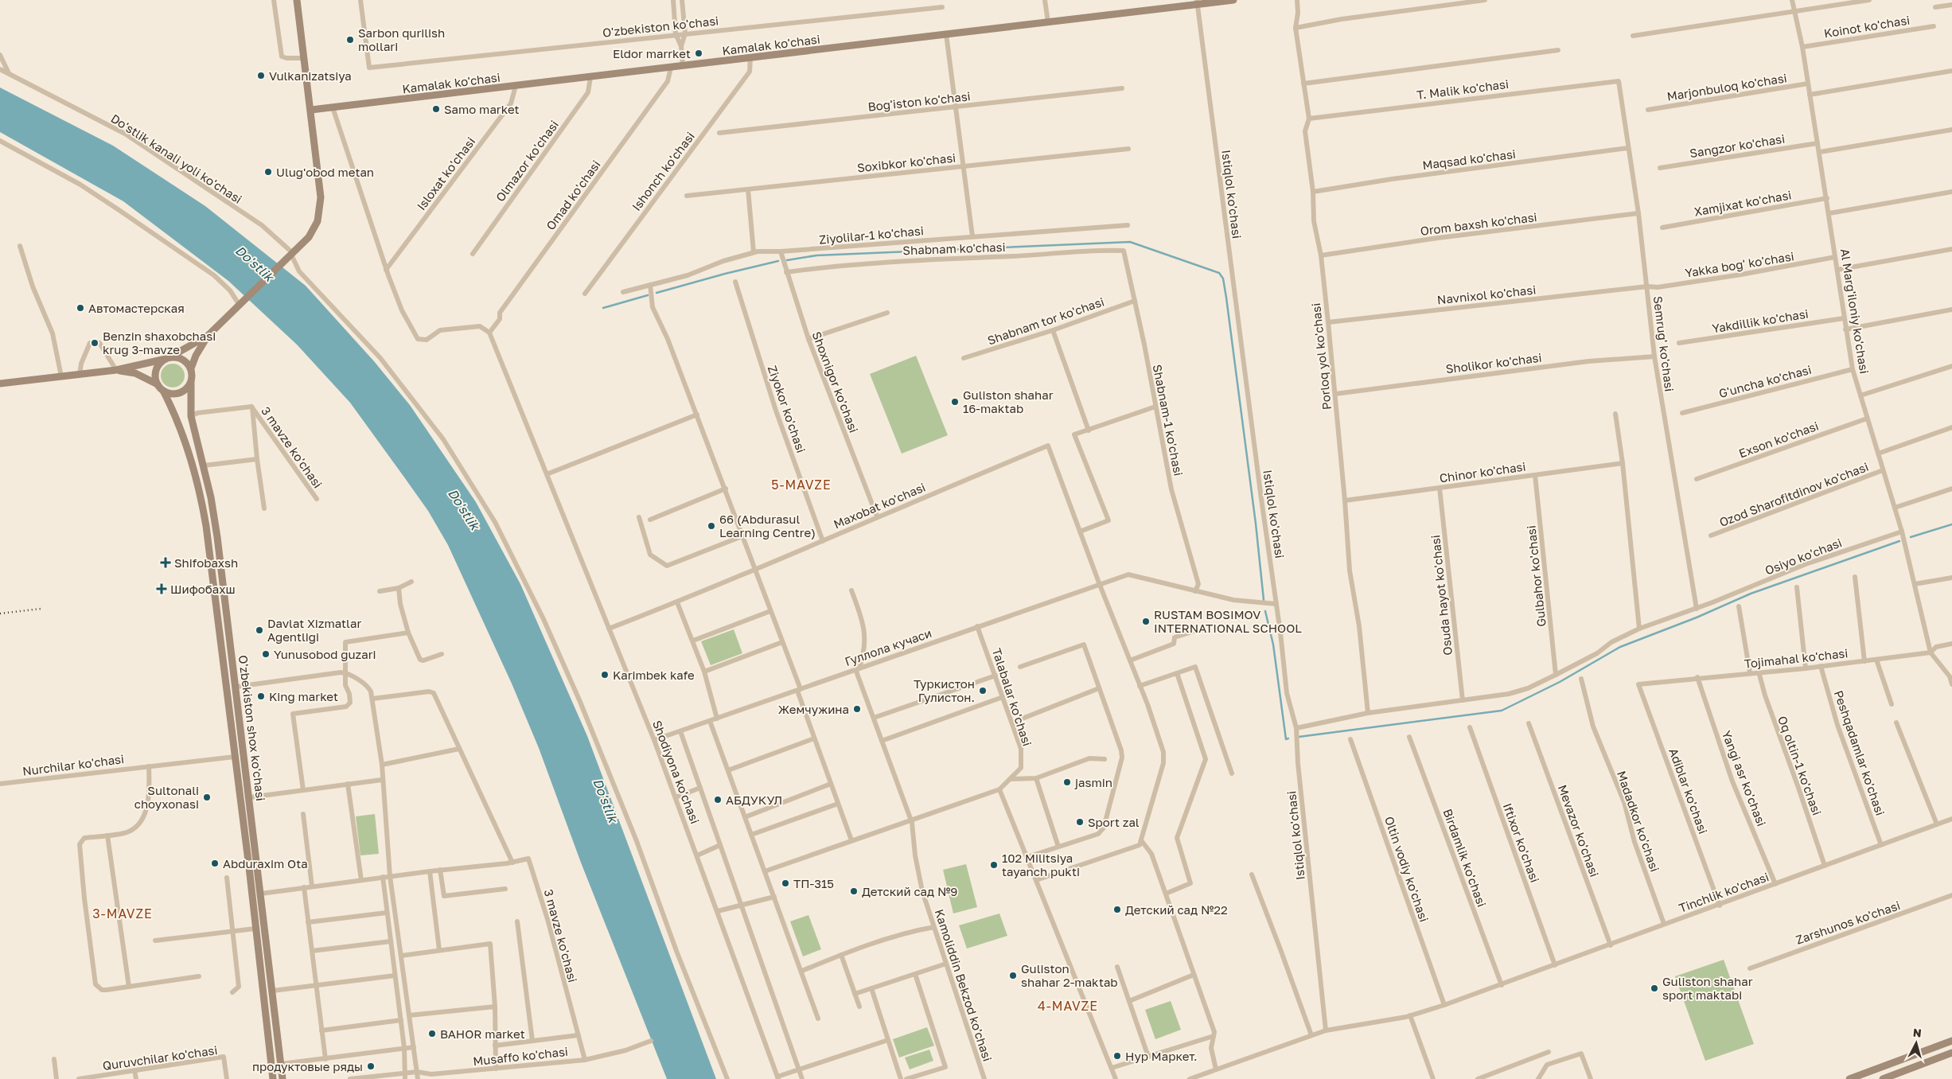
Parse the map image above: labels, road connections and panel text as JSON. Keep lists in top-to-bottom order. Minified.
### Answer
{"streets":{"main road":["Kamalak ko'chasi","O'zbekiston shox ko'chasi"],"street":["O'zbekiston ko'chasi","Koinot ko'chasi","Marjonbuloq ko'chasi","T. Malik ko'chasi","Bog'iston ko'chasi","Sangzor ko'chasi","Do'stlik kanali yoli ko'chasi","Maqsad ko'chasi","Olmazor ko'chasi","Soxibkor ko'chasi","Ishonch ko'chasi","Isloxat ko'chasi","Istiqlol ko'chasi","Omad ko'chasi","Xamjixat ko'chasi","Orom baxsh ko'chasi","Ziyolilar-1 ko'chasi","Shabnam ko'chasi","Yakka bog' ko'chasi","Navnixol ko'chasi","Al Marg'iloniy ko'chasi","Shabnam tor ko'chasi","Yakdillik ko'chasi","Semrug' ko'chasi","Porloq yol ko'chasi","Sholikor ko'chasi","G'uncha ko'chasi","Shoxnigor ko'chasi","Ziyokor ko'chasi","Shabnam-1 ko'chasi","Exson ko'chasi","3 mavze ko'chasi","Chinor ko'chasi","Ozod Sharofitdinov ko'chasi","Maxobat ko'chasi","Osiyo ko'chasi","Gulbahor ko'chasi","Osuda hayot ko'chasi","Гуллола кучаси","Tojimahal ko'chasi","Talabalar ko'chasi","Peshqadamlar ko'chasi","Nurchilar ko'chasi","Oq oltin-1 ko'chasi","Shodiyona ko'chasi","Yangi asr ko'chasi","Adiblar ko'chasi","Madadkor ko'chasi","Mevazor ko'chasi","Iftixor ko'chasi","Birdamlik ko'chasi","Oltin vodiy ko'chasi","Tinchlik ko'chasi","Zarshunos ko'chasi","Kamoliddin Bekzod ko'chasi","Musaffo ko'chasi","Quruvchilar ko'chasi"]},"crossings":[["Koinot ko'chasi","Al Marg'iloniy ko'chasi"],["Kamalak ko'chasi","Olmazor ko'chasi"],["Kamalak ko'chasi","Ishonch ko'chasi"],["Kamalak ko'chasi","Isloxat ko'chasi"],["Kamalak ko'chasi","Istiqlol ko'chasi"],["Kamalak ko'chasi","Omad ko'chasi"],["Marjonbuloq ko'chasi","Al Marg'iloniy ko'chasi"],["T. Malik ko'chasi","Semrug' ko'chasi"],["T. Malik ko'chasi","Porloq yol ko'chasi"],["Sangzor ko'chasi","Al Marg'iloniy ko'chasi"],["Maqsad ko'chasi","Semrug' ko'chasi"],["Maqsad ko'chasi","Porloq yol ko'chasi"],["Istiqlol ko'chasi","Osiyo ko'chasi"],["Istiqlol ko'chasi","Tinchlik ko'chasi"],["Omad ko'chasi","Shodiyona ko'chasi"],["Xamjixat ko'chasi","Al Marg'iloniy ko'chasi"],["Orom baxsh ko'chasi","Semrug' ko'chasi"],["Orom baxsh ko'chasi","Porloq yol ko'chasi"],["Ziyolilar-1 ko'chasi","Shoxnigor ko'chasi"],["Shabnam ko'chasi","Shoxnigor ko'chasi"],["Shabnam ko'chasi","Shabnam-1 ko'chasi"],["Yakka bog' ko'chasi","Navnixol ko'chasi"],["Yakka bog' ko'chasi","Al Marg'iloniy ko'chasi"],["Yakka bog' ko'chasi","Semrug' ko'chasi"],["Navnixol ko'chasi","Semrug' ko'chasi"],["Navnixol ko'chasi","Porloq yol ko'chasi"],["Al Marg'iloniy ko'chasi","Yakdillik ko'chasi"],["Al Marg'iloniy ko'chasi","G'uncha ko'chasi"],["Al Marg'iloniy ko'chasi","Exson ko'chasi"],["Al Marg'iloniy ko'chasi","Ozod Sharofitdinov ko'chasi"],["Al Marg'iloniy ko'chasi","Osiyo ko'chasi"],["Al Marg'iloniy ko'chasi","Tojimahal ko'chasi"],["Shabnam tor ko'chasi","Shabnam-1 ko'chasi"],["Semrug' ko'chasi","Sholikor ko'chasi"],["Semrug' ko'chasi","Osiyo ko'chasi"],["Porloq yol ko'chasi","Sholikor ko'chasi"],["Porloq yol ko'chasi","Chinor ko'chasi"],["Porloq yol ko'chasi","Osiyo ko'chasi"],["Shoxnigor ko'chasi","Maxobat ko'chasi"],["Ziyokor ko'chasi","Maxobat ko'chasi"],["Shabnam-1 ko'chasi","Гуллола кучаси"],["3 mavze ko'chasi","O'zbekiston shox ko'chasi"],["3 mavze ko'chasi","Musaffo ko'chasi"],["Chinor ko'chasi","Gulbahor ko'chasi"],["Chinor ko'chasi","Osuda hayot ko'chasi"],["Maxobat ko'chasi","Shodiyona ko'chasi"],["Osiyo ko'chasi","Gulbahor ko'chasi"],["Osiyo ko'chasi","Osuda hayot ko'chasi"],["Гуллола кучаси","Talabalar ko'chasi"],["Гуллола кучаси","Shodiyona ko'chasi"],["Гуллола кучаси","Kamoliddin Bekzod ko'chasi"],["Tojimahal ko'chasi","Peshqadamlar ko'chasi"],["Tojimahal ko'chasi","Oq oltin-1 ko'chasi"],["Tojimahal ko'chasi","Yangi asr ko'chasi"],["Tojimahal ko'chasi","Adiblar ko'chasi"],["O'zbekiston shox ko'chasi","Nurchilar ko'chasi"],["Peshqadamlar ko'chasi","Tinchlik ko'chasi"],["Oq oltin-1 ko'chasi","Tinchlik ko'chasi"],["Yangi asr ko'chasi","Tinchlik ko'chasi"],["Adiblar ko'chasi","Tinchlik ko'chasi"],["Madadkor ko'chasi","Tinchlik ko'chasi"],["Mevazor ko'chasi","Tinchlik ko'chasi"],["Iftixor ko'chasi","Tinchlik ko'chasi"],["Birdamlik ko'chasi","Tinchlik ko'chasi"],["Oltin vodiy ko'chasi","Tinchlik ko'chasi"]],"districts":["5-MAVZE","3-MAVZE","4-MAVZE"],"water":["Do'stlik"],"places":{"other":["Sarbon qurilish mollari","Eldor marrket","Vulkanizatsiya","Samo market","Ulug'obod metan","Автомастерская","Benzin shaxobchasi krug 3-mavze","Guliston shahar 16-maktab","66 (Abdurasul Learning Centre)","RUSTAM BOSIMOV INTERNATIONAL SCHOOL","Davlat Xizmatlar Agentligi","Yunusobod guzari","Karimbek kafe","Туркистон Гулистон.","King market","Жемчужина","jasmin","Sultonali choyxonasi","АБДУКУЛ","Sport zal","Abduraxim Ota","102 Militsiya tayanch pukti","ТП-315","Детский сад №9","Детский сад №22","Guliston shahar 2-maktab","Guliston shahar sport maktabi","BAHOR market","Нур Маркет.","продуктовые ряды"],"health":["Shifobaxsh","Шифобахш"]},"north":"top"}
